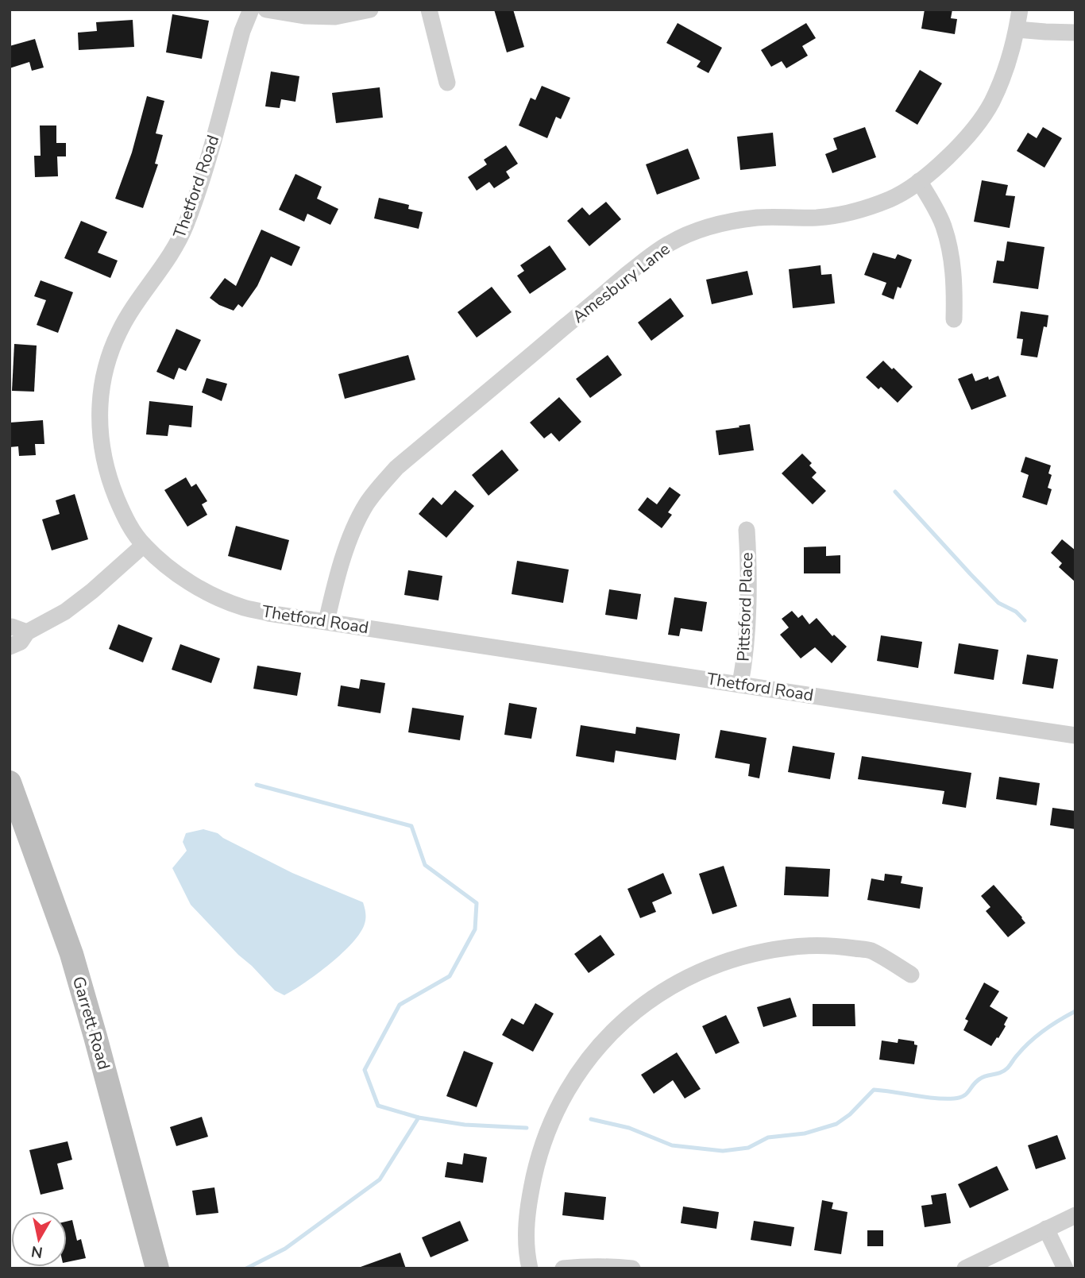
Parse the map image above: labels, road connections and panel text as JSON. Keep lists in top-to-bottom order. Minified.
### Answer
{"streets":{"street":["Thetford Road","Amesbury Lane","Pittsford Place","Garrett Road"]},"crossings":[["Thetford Road","Amesbury Lane"],["Thetford Road","Pittsford Place"]],"north":"bottom"}
